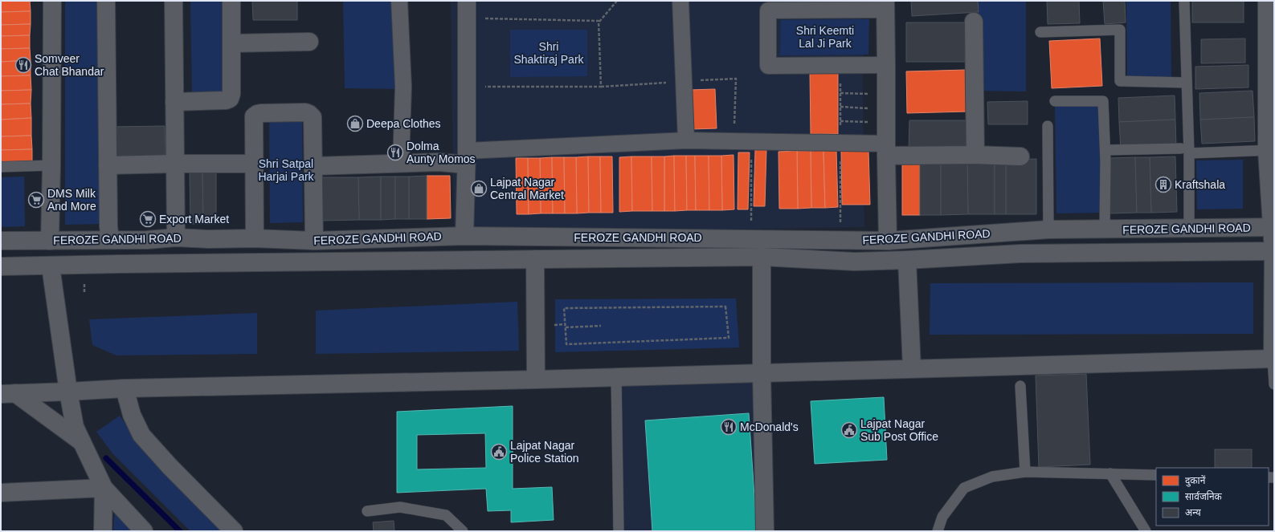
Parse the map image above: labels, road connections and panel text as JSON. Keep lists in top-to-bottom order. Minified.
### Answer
{"streets":{"street":["FEROZE GANDHI ROAD"]},"parks":["Shri Keemti Lal Ji Park","Shri Shaktiraj Park","Shri Satpal Harjai Park"],"places":{"restaurant":["Somveer Chat Bhandar","Dolma Aunty Momos","McDonald's"],"shop":["Deepa Clothes","Lajpat Nagar Central Market"],"building":["Kraftshala"],"supermarket":["DMS Milk And More","Export Market"],"public building":["Lajpat Nagar Sub Post Office","Lajpat Nagar Police Station"]},"legend":["दुकानें","सार्वजनिक","अन्य"]}
